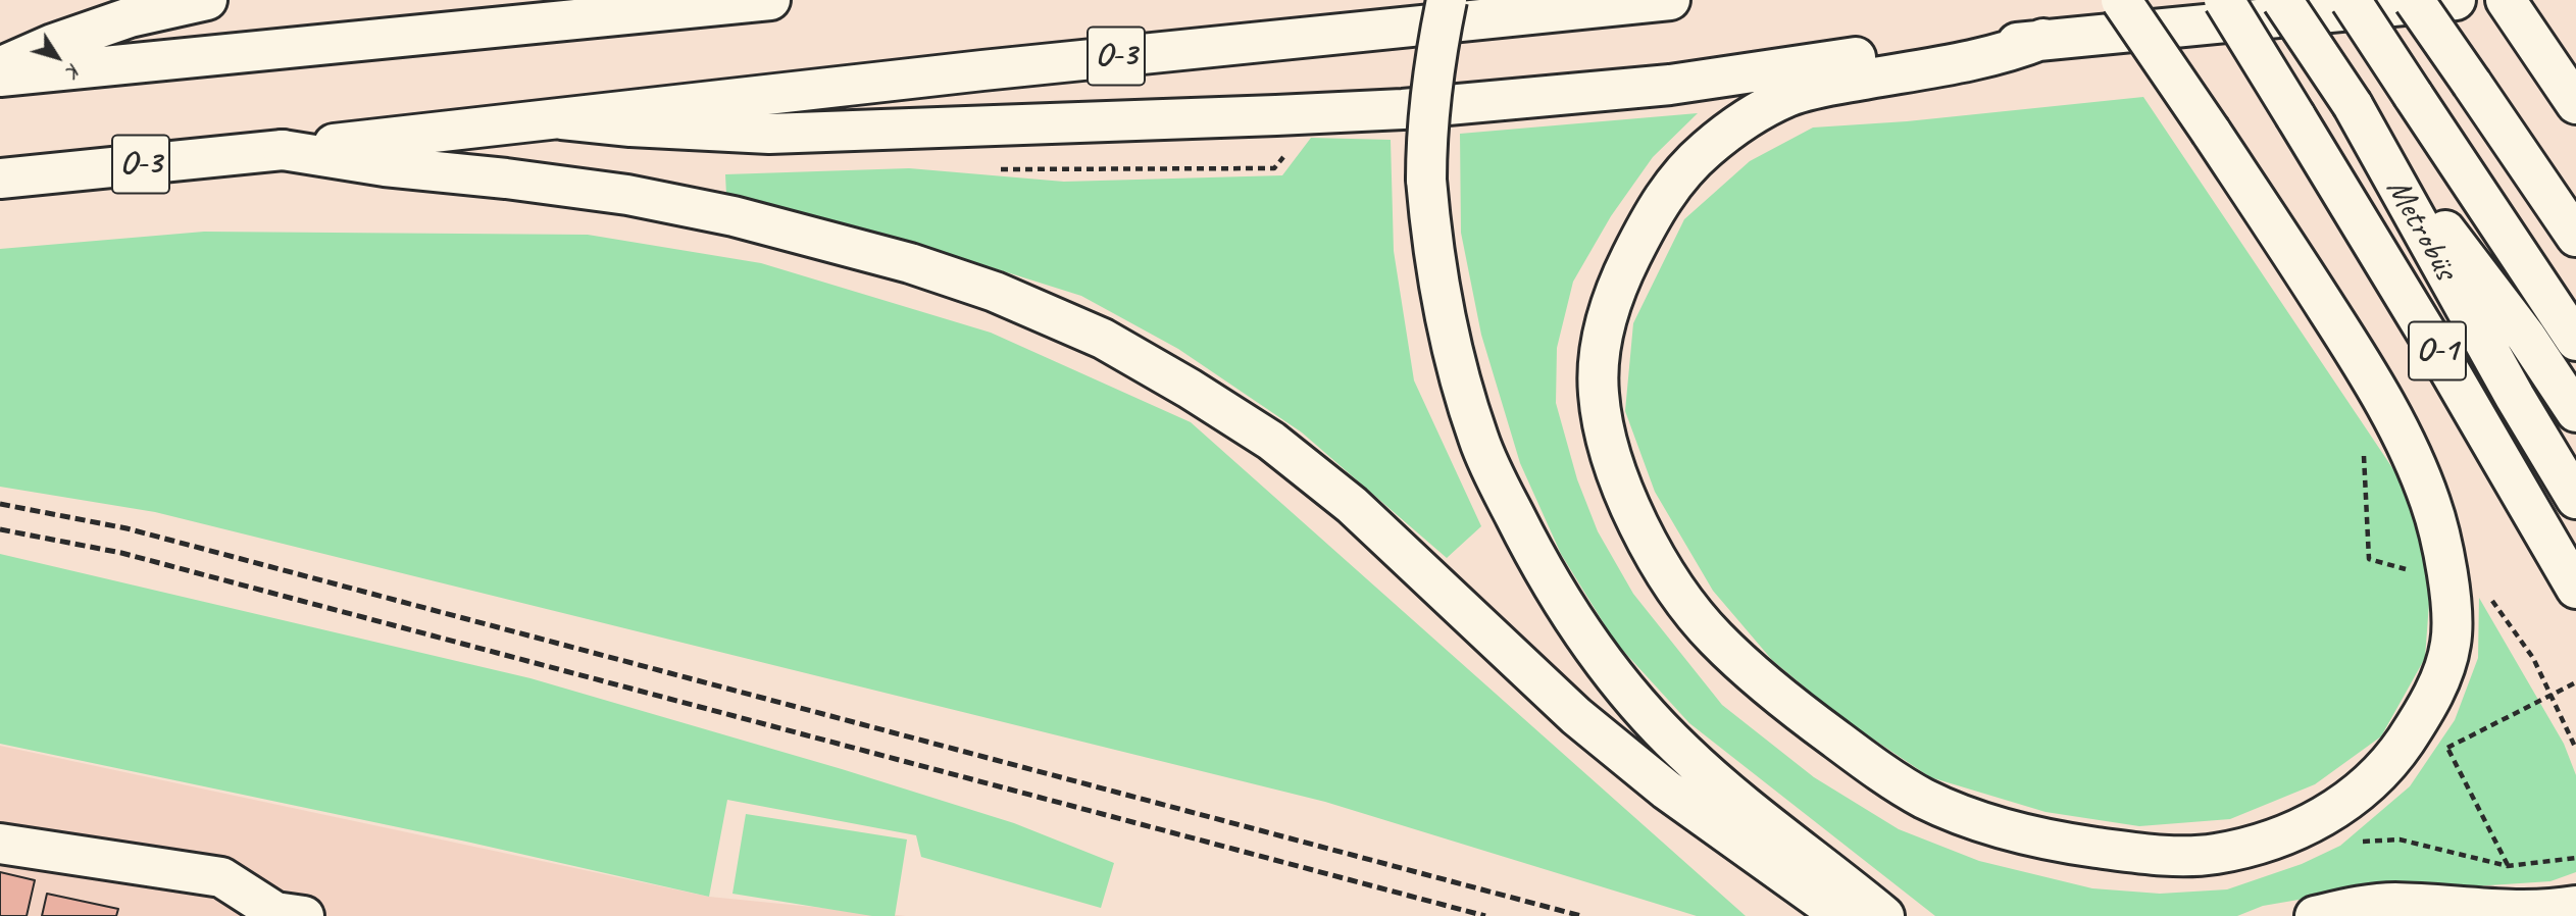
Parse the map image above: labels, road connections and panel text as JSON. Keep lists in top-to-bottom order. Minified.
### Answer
{"streets":{"main road":["O-3","Metrobüs","O-1"]},"north":"bottom right"}
